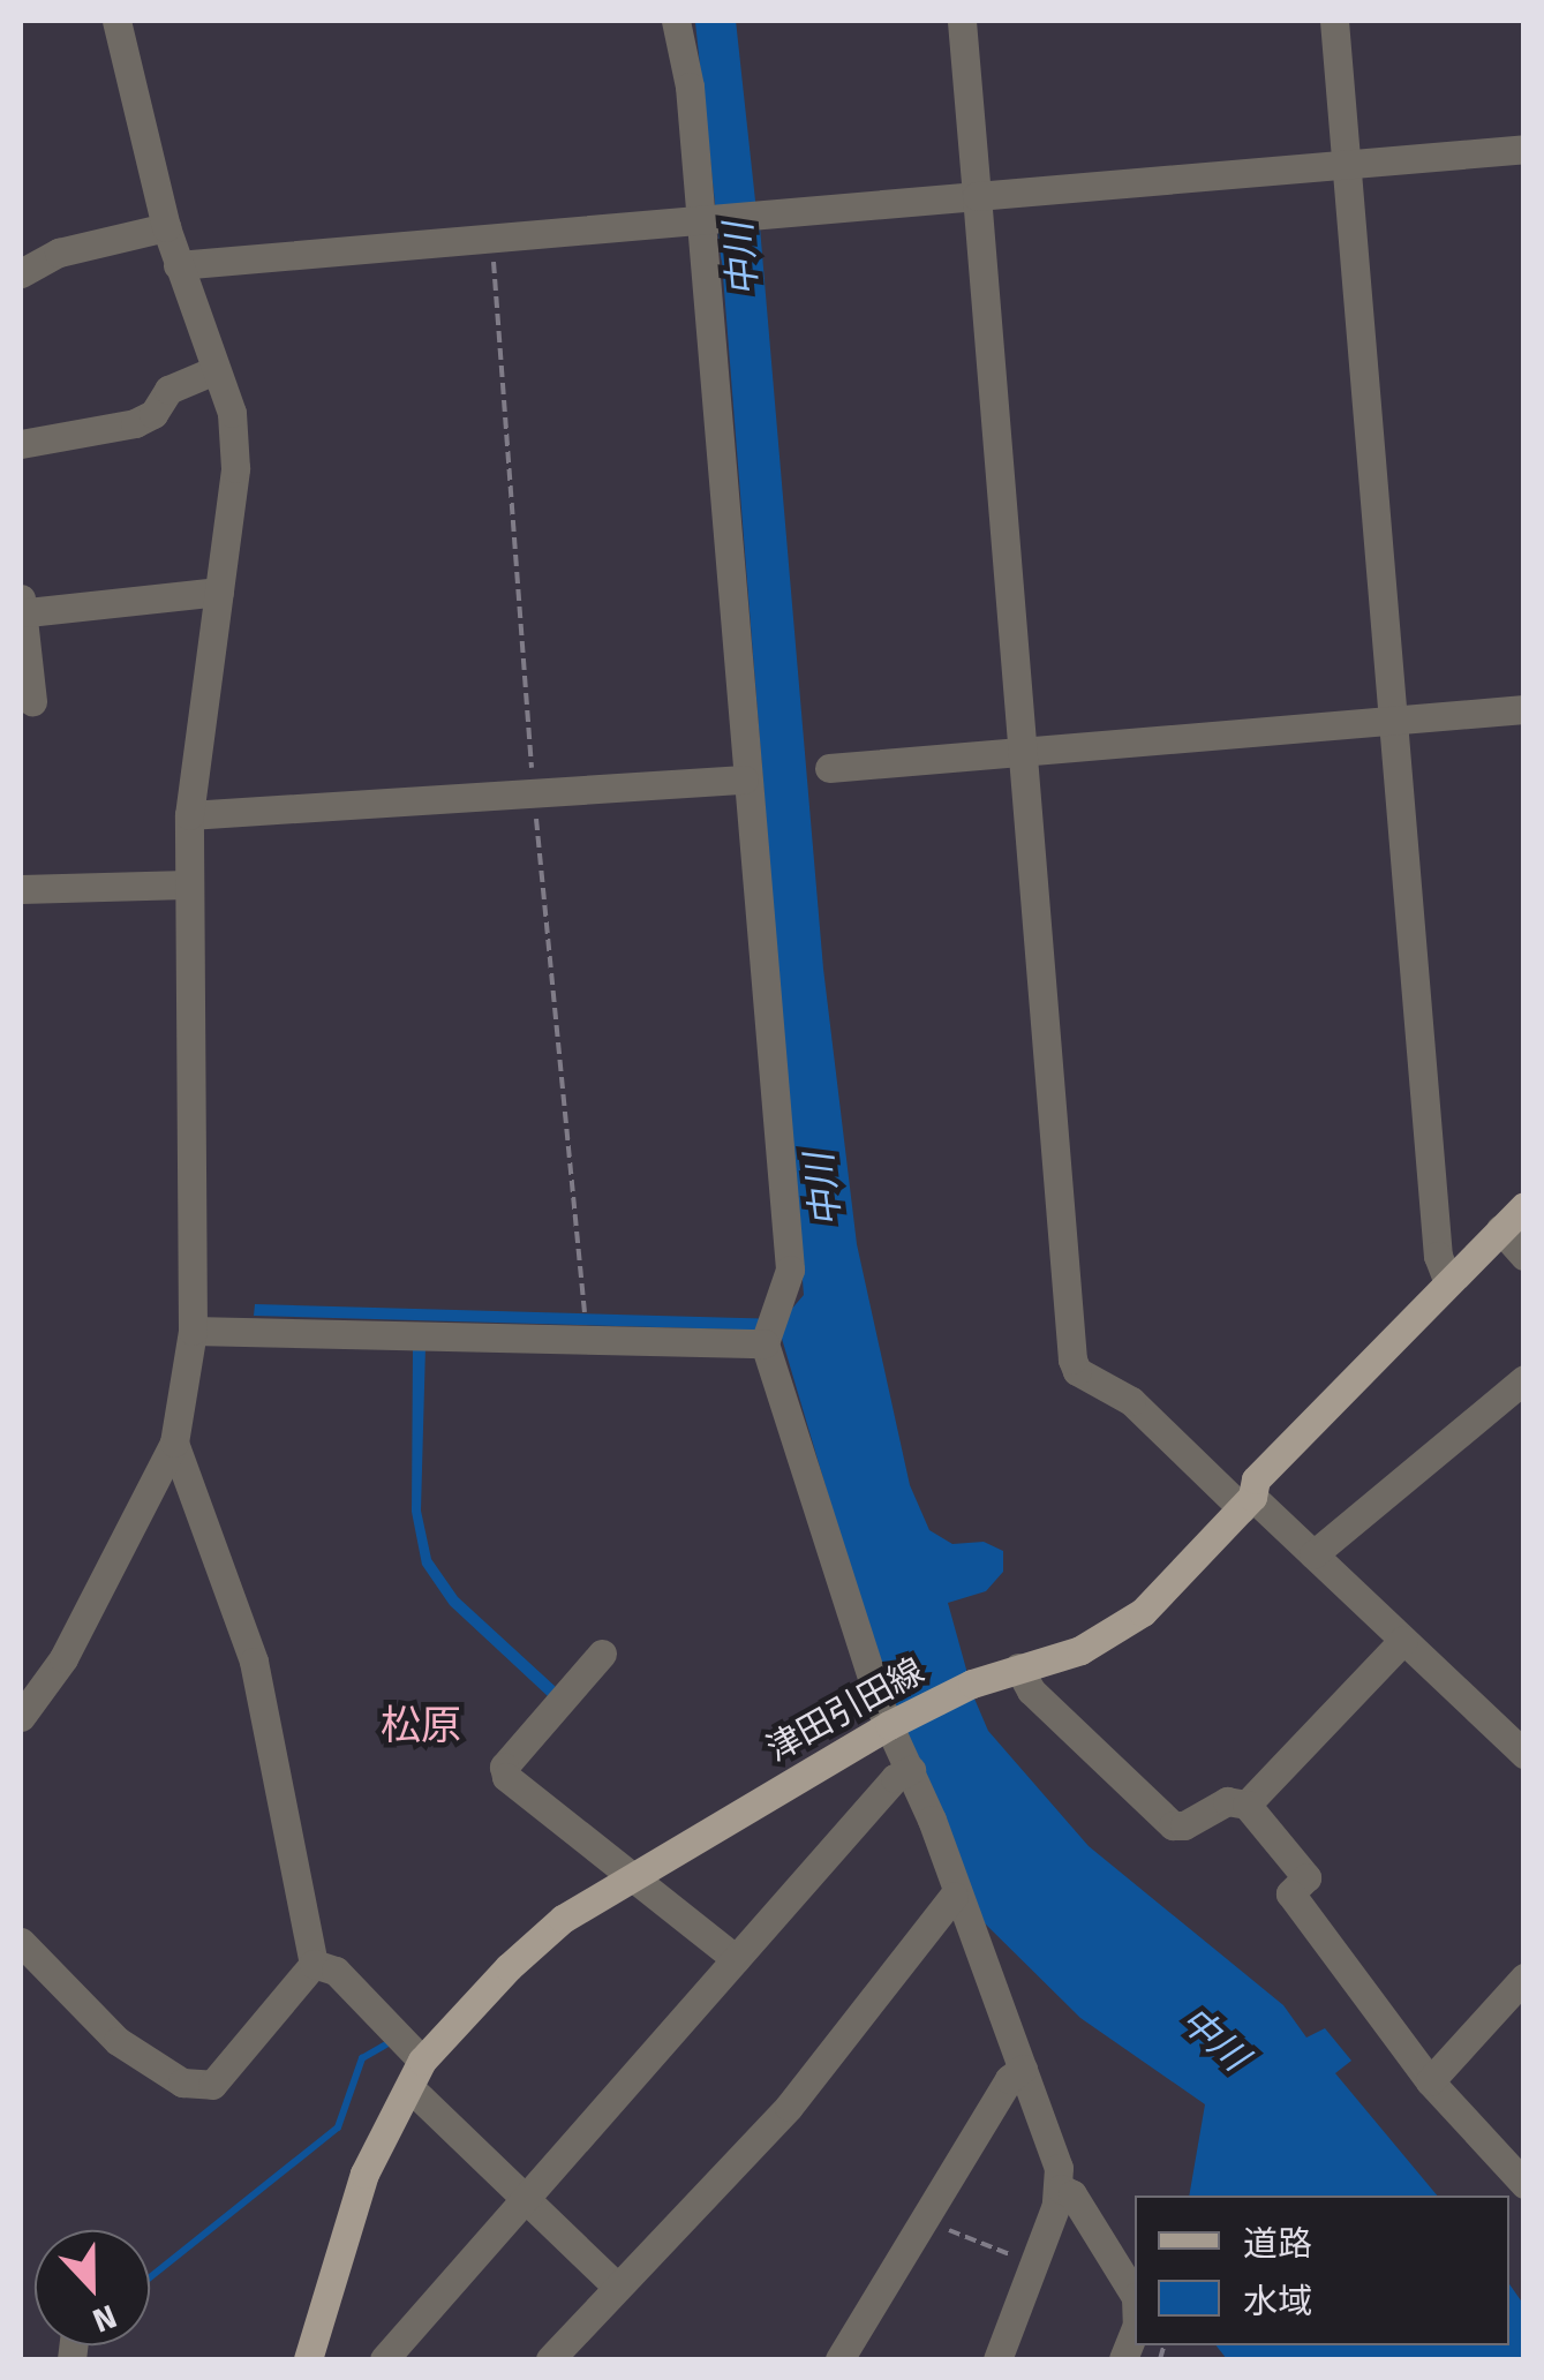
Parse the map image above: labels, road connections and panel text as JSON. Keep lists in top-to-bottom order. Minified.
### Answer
{"streets":{"main road":["津田引田線"]},"districts":["松原"],"water":["中川"],"legend":["道路","水域"],"north":"bottom"}
